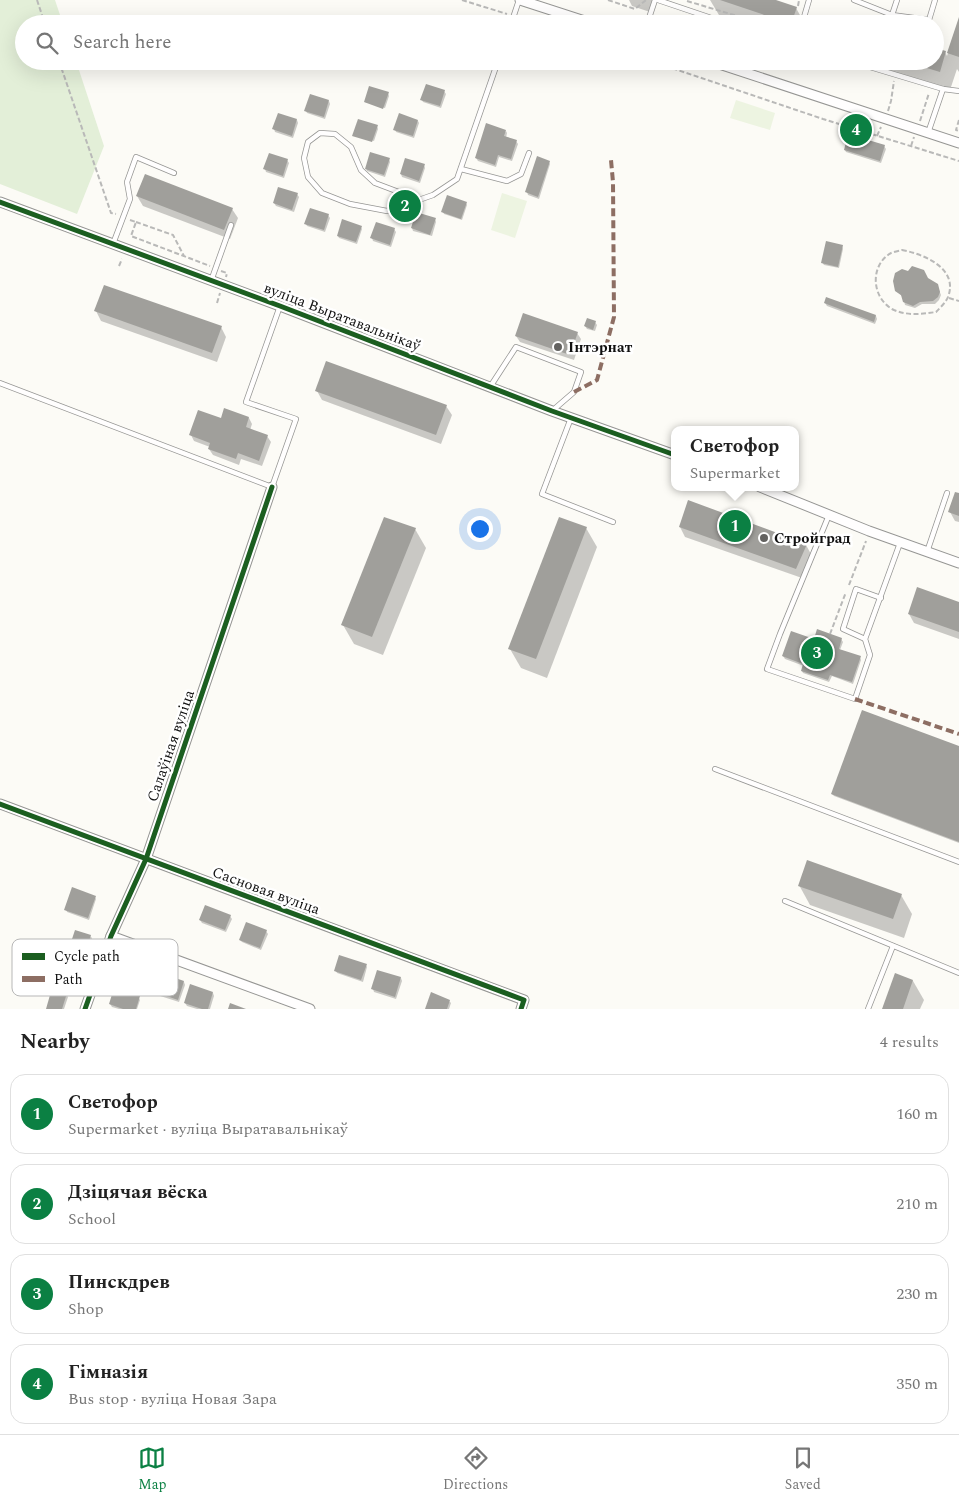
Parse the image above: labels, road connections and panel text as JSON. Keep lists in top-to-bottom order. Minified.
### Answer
{"streets":{"street":["вуліца Выратавальнікаў","Салаўіная вуліца","Сасновая вуліца"]},"crossings":[["Салаўіная вуліца","Сасновая вуліца"]],"places":["Інтэрнат","Стройград"],"legend":["Cycle path","Path"],"page":{"search":"Search here","pins":["4","2","1","3"],"popup":["Светофор","Supermarket"],"heading":["Nearby","4 results"],"list":[{"mark":"1","name":"Светофор","note":"Supermarket · вуліца Выратавальнікаў","value":"160 m"},{"mark":"2","name":"Дзіцячая вёска","note":"School","value":"210 m"},{"mark":"3","name":"Пинскдрев","note":"Shop","value":"230 m"},{"mark":"4","name":"Гімназія","note":"Bus stop · вуліца Новая Зара","value":"350 m"}],"nav":["Map","Directions","Saved"]}}
